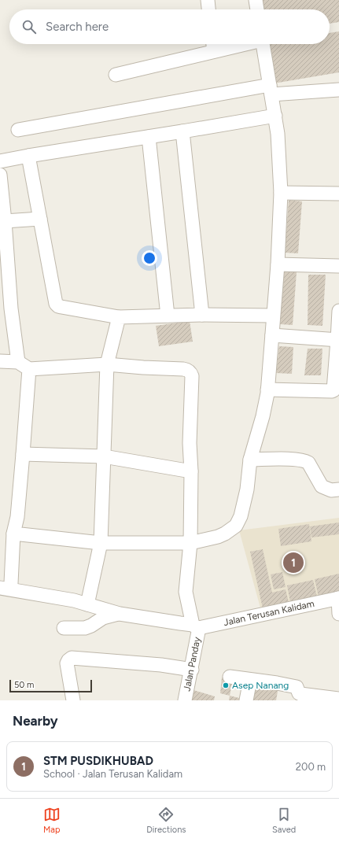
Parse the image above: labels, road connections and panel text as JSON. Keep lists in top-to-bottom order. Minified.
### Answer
{"streets":{"street":["Jalan Terusan Kalidam","Jalan Panday"]},"crossings":[["Jalan Terusan Kalidam","Jalan Panday"]],"places":["Asep Nanang"],"scale_bar":"50 m","page":{"search":"Search here","pins":"1","scale":"50 m","heading":"Nearby","list":[{"mark":"1","name":"STM PUSDIKHUBAD","note":"School · Jalan Terusan Kalidam","value":"200 m"}],"nav":["Map","Directions","Saved"]}}
